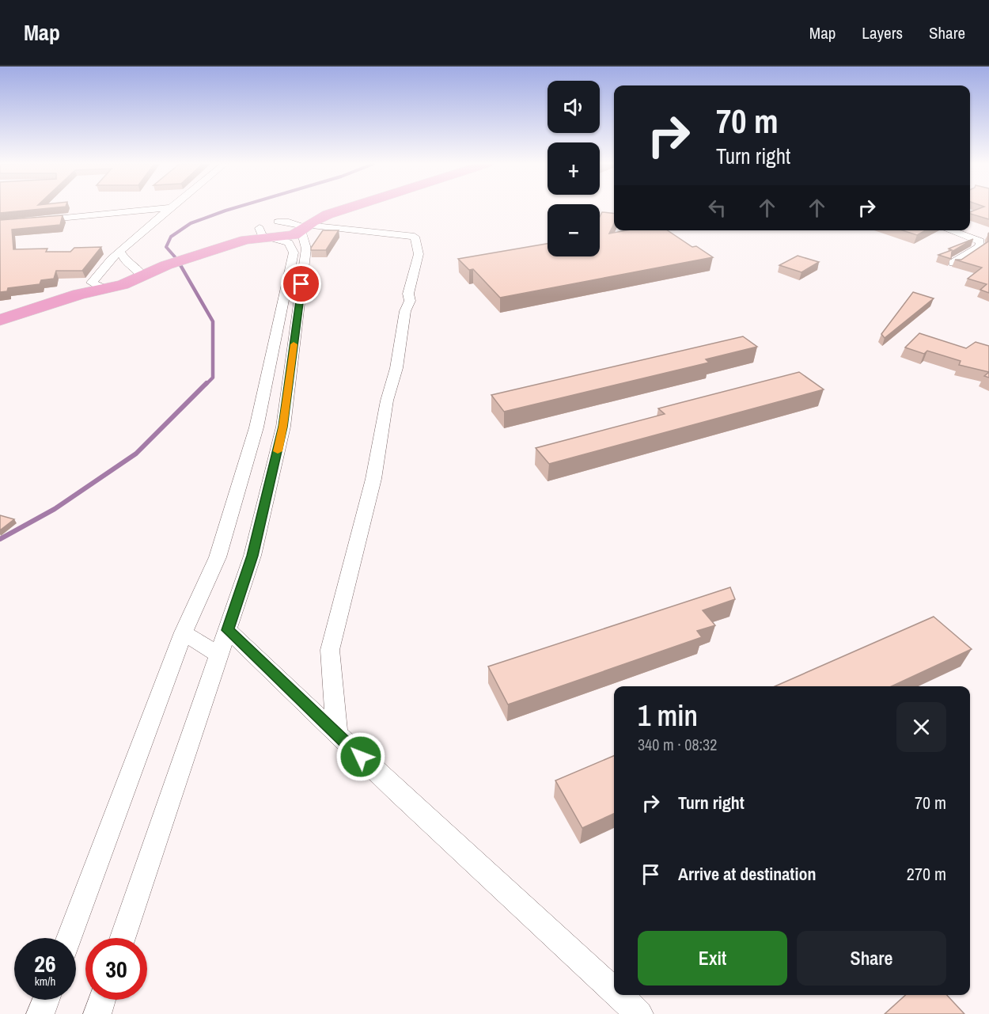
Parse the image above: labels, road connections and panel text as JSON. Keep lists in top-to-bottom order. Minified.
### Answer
{"page":{"header":"Map","nav":["Map","Layers","Share"],"map_buttons":["+","−"],"turn":["70 m","Turn right"],"heading":["1 min","340 m · 08:32"],"list":[{"name":"Turn right","value":"70 m"},{"name":"Arrive at destination","value":"270 m"}],"buttons":["Exit","Share"],"speed":"26 km/h","limit":"30"}}
